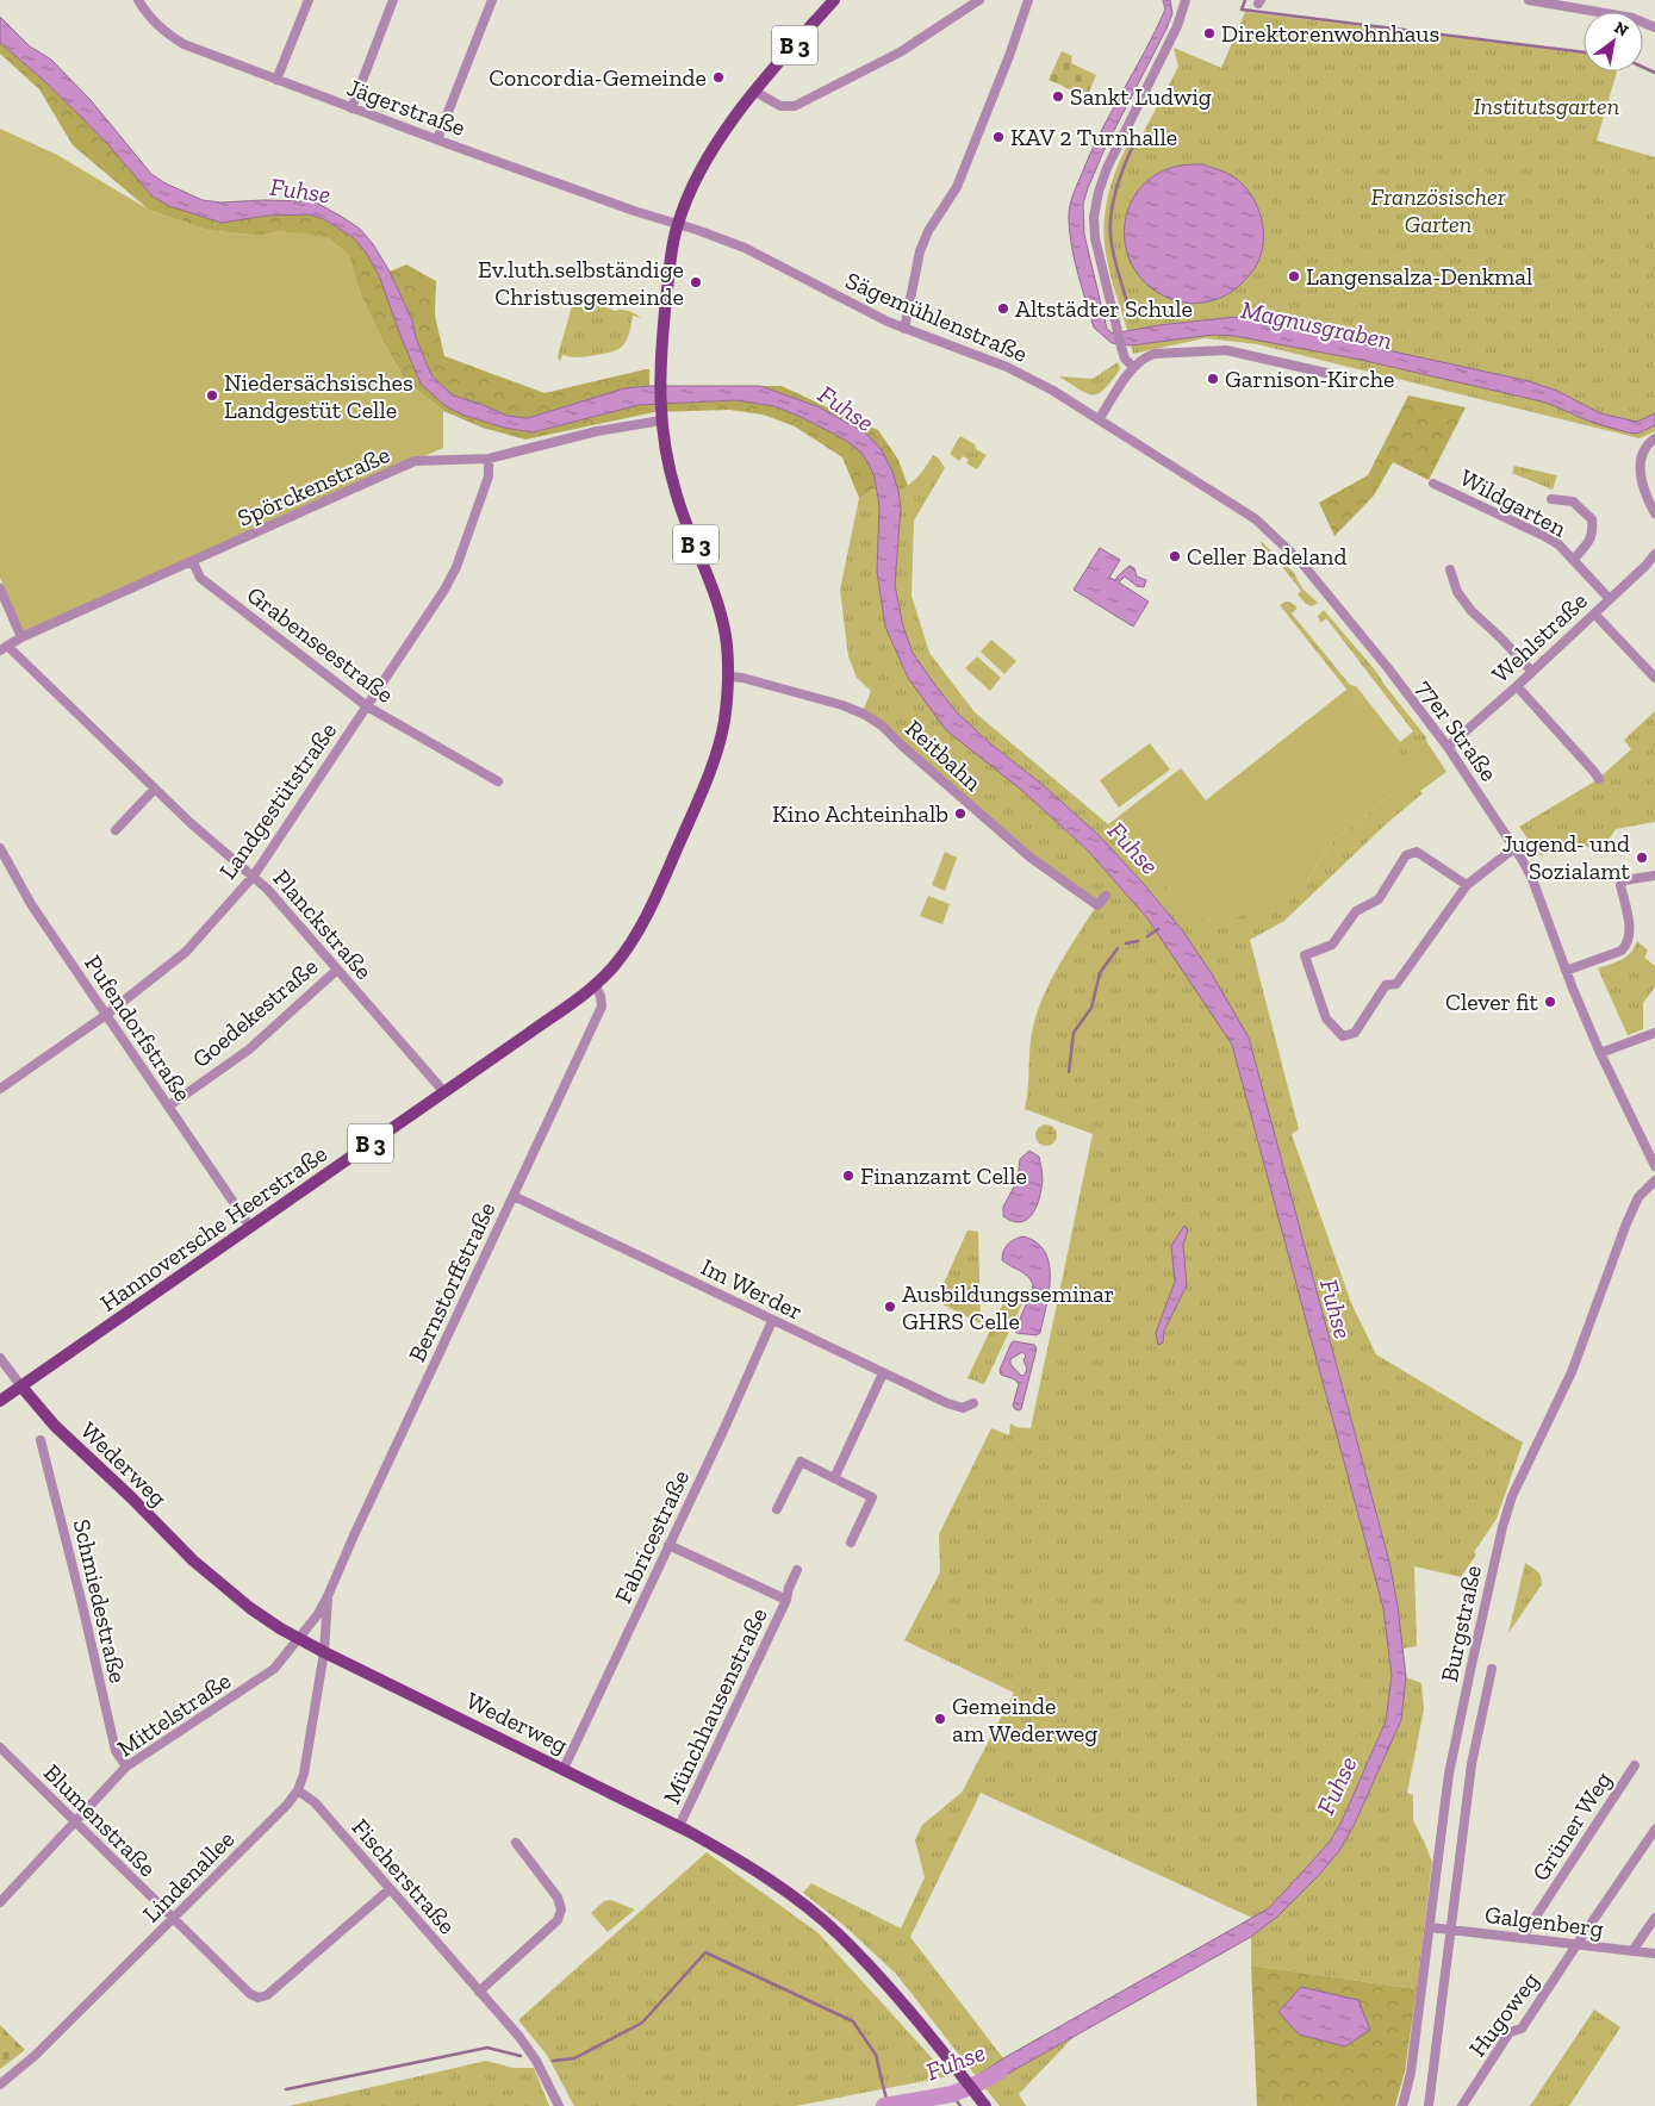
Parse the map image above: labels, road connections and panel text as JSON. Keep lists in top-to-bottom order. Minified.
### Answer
{"streets":{"main road":["B 3","Hannoversche Heerstraße","Wederweg"],"street":["Jägerstraße","Sägemühlenstraße","Spörckenstraße","Wildgarten","Wehlstraße","Grabenseestraße","77er Straße","Reitbahn","Landgestütstraße","Planckstraße","Goedekestraße","Pufendorfstraße","Bernstorffstraße","Im Werder","Fabricestraße","Schmiedestraße","Burgstraße","Münchhausenstraße","Mittelstraße","Blumenstraße","Grüner Weg","Lindenallee","Fischerstraße","Galgenberg","Hugoweg"]},"crossings":[["B 3","Jägerstraße"],["B 3","Sägemühlenstraße"],["B 3","Spörckenstraße"],["B 3","Reitbahn"],["B 3","Hannoversche Heerstraße"],["B 3","Bernstorffstraße"],["Jägerstraße","Sägemühlenstraße"],["Sägemühlenstraße","77er Straße"],["Spörckenstraße","Grabenseestraße"],["Spörckenstraße","Landgestütstraße"],["Spörckenstraße","Planckstraße"],["Wildgarten","Wehlstraße"],["Wehlstraße","77er Straße"],["Grabenseestraße","Landgestütstraße"],["Landgestütstraße","Planckstraße"],["Landgestütstraße","Pufendorfstraße"],["Planckstraße","Goedekestraße"],["Planckstraße","Hannoversche Heerstraße"],["Goedekestraße","Pufendorfstraße"],["Pufendorfstraße","Hannoversche Heerstraße"],["Hannoversche Heerstraße","Bernstorffstraße"],["Hannoversche Heerstraße","Wederweg"],["Bernstorffstraße","Im Werder"],["Bernstorffstraße","Wederweg"],["Bernstorffstraße","Mittelstraße"],["Bernstorffstraße","Lindenallee"],["Im Werder","Fabricestraße"],["Wederweg","Fabricestraße"],["Wederweg","Münchhausenstraße"],["Wederweg","Mittelstraße"],["Wederweg","Lindenallee"],["Fabricestraße","Münchhausenstraße"],["Schmiedestraße","Mittelstraße"],["Burgstraße","Galgenberg"],["Mittelstraße","Blumenstraße"],["Blumenstraße","Lindenallee"],["Blumenstraße","Fischerstraße"],["Grüner Weg","Galgenberg"],["Lindenallee","Fischerstraße"],["Galgenberg","Hugoweg"]],"water":["Fuhse","Magnusgraben"],"parks":["Institutsgarten","Französischer Garten"],"places":["Direktorenwohnhaus","Concordia-Gemeinde","Sankt Ludwig","KAV 2 Turnhalle","Langensalza-Denkmal","Ev.luth.selbständige Christusgemeinde","Altstädter Schule","Garnison-Kirche","Niedersächsisches Landgestüt Celle","Celler Badeland","Kino Achteinhalb","Jugend- und Sozialamt","Clever fit","Finanzamt Celle","Ausbildungsseminar GHRS Celle","Gemeinde am Wederweg"],"north":"top right"}
